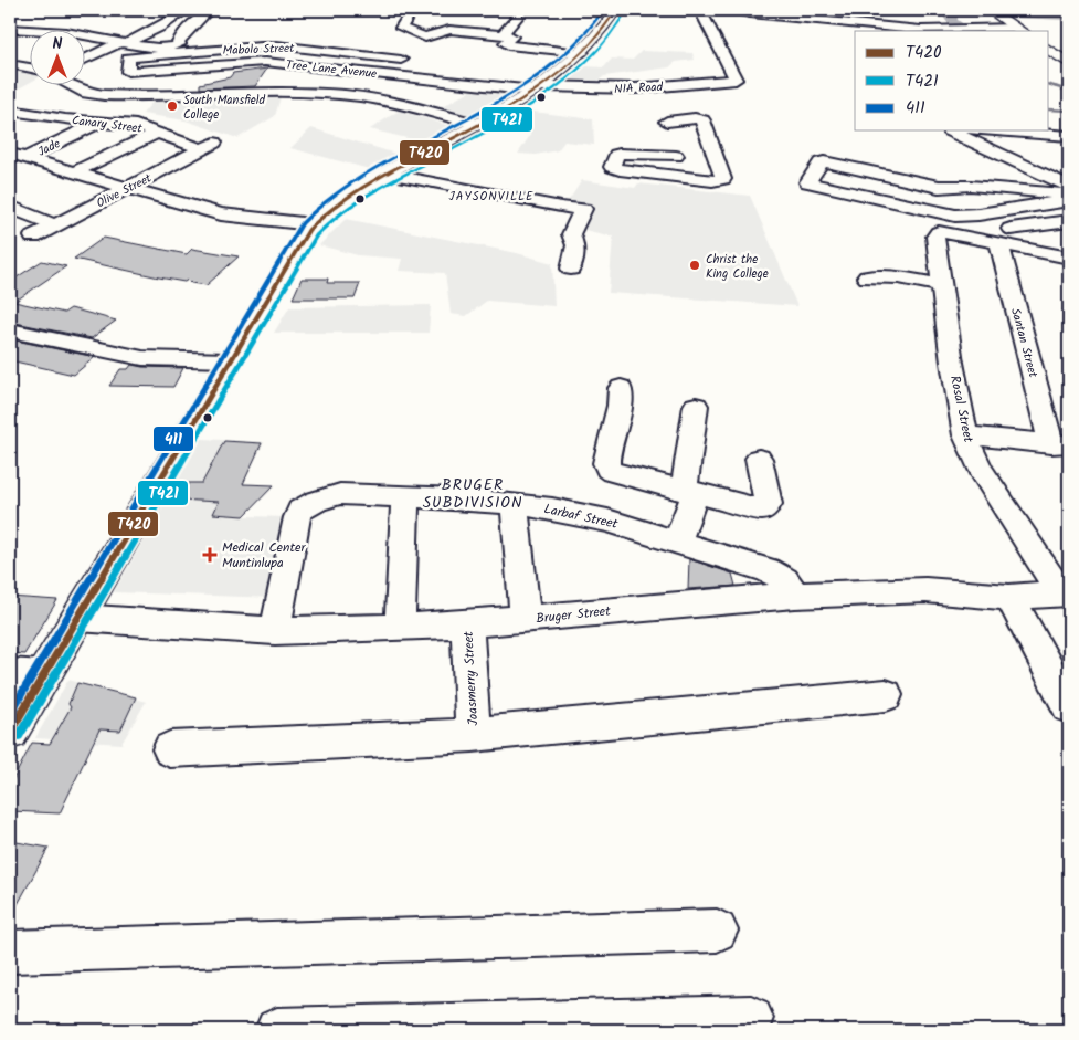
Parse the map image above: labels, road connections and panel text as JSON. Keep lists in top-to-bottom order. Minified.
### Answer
{"streets":{"street":["Mabolo Street","Tree Lane Avenue","NIA Road","Canary Street","Jade","Olive Street","Santan Street","Rosal Street","Larbaf Street","Bruger Street","Joasmerry Street"]},"crossings":[["Mabolo Street","Tree Lane Avenue"],["Tree Lane Avenue","NIA Road"],["Canary Street","Jade"],["Canary Street","Olive Street"],["Santan Street","Rosal Street"],["Rosal Street","Bruger Street"],["Larbaf Street","Bruger Street"],["Bruger Street","Joasmerry Street"]],"districts":["JAYSONVILLE","BRUGER SUBDIVISION"],"places":{"other":["South Mansfield College","Christ the King College"],"health":["Medical Center Muntinlupa"]},"lines":["transit line T420","transit line 411","transit line T421"],"legend":["T420","T421","411"],"north":"top"}
